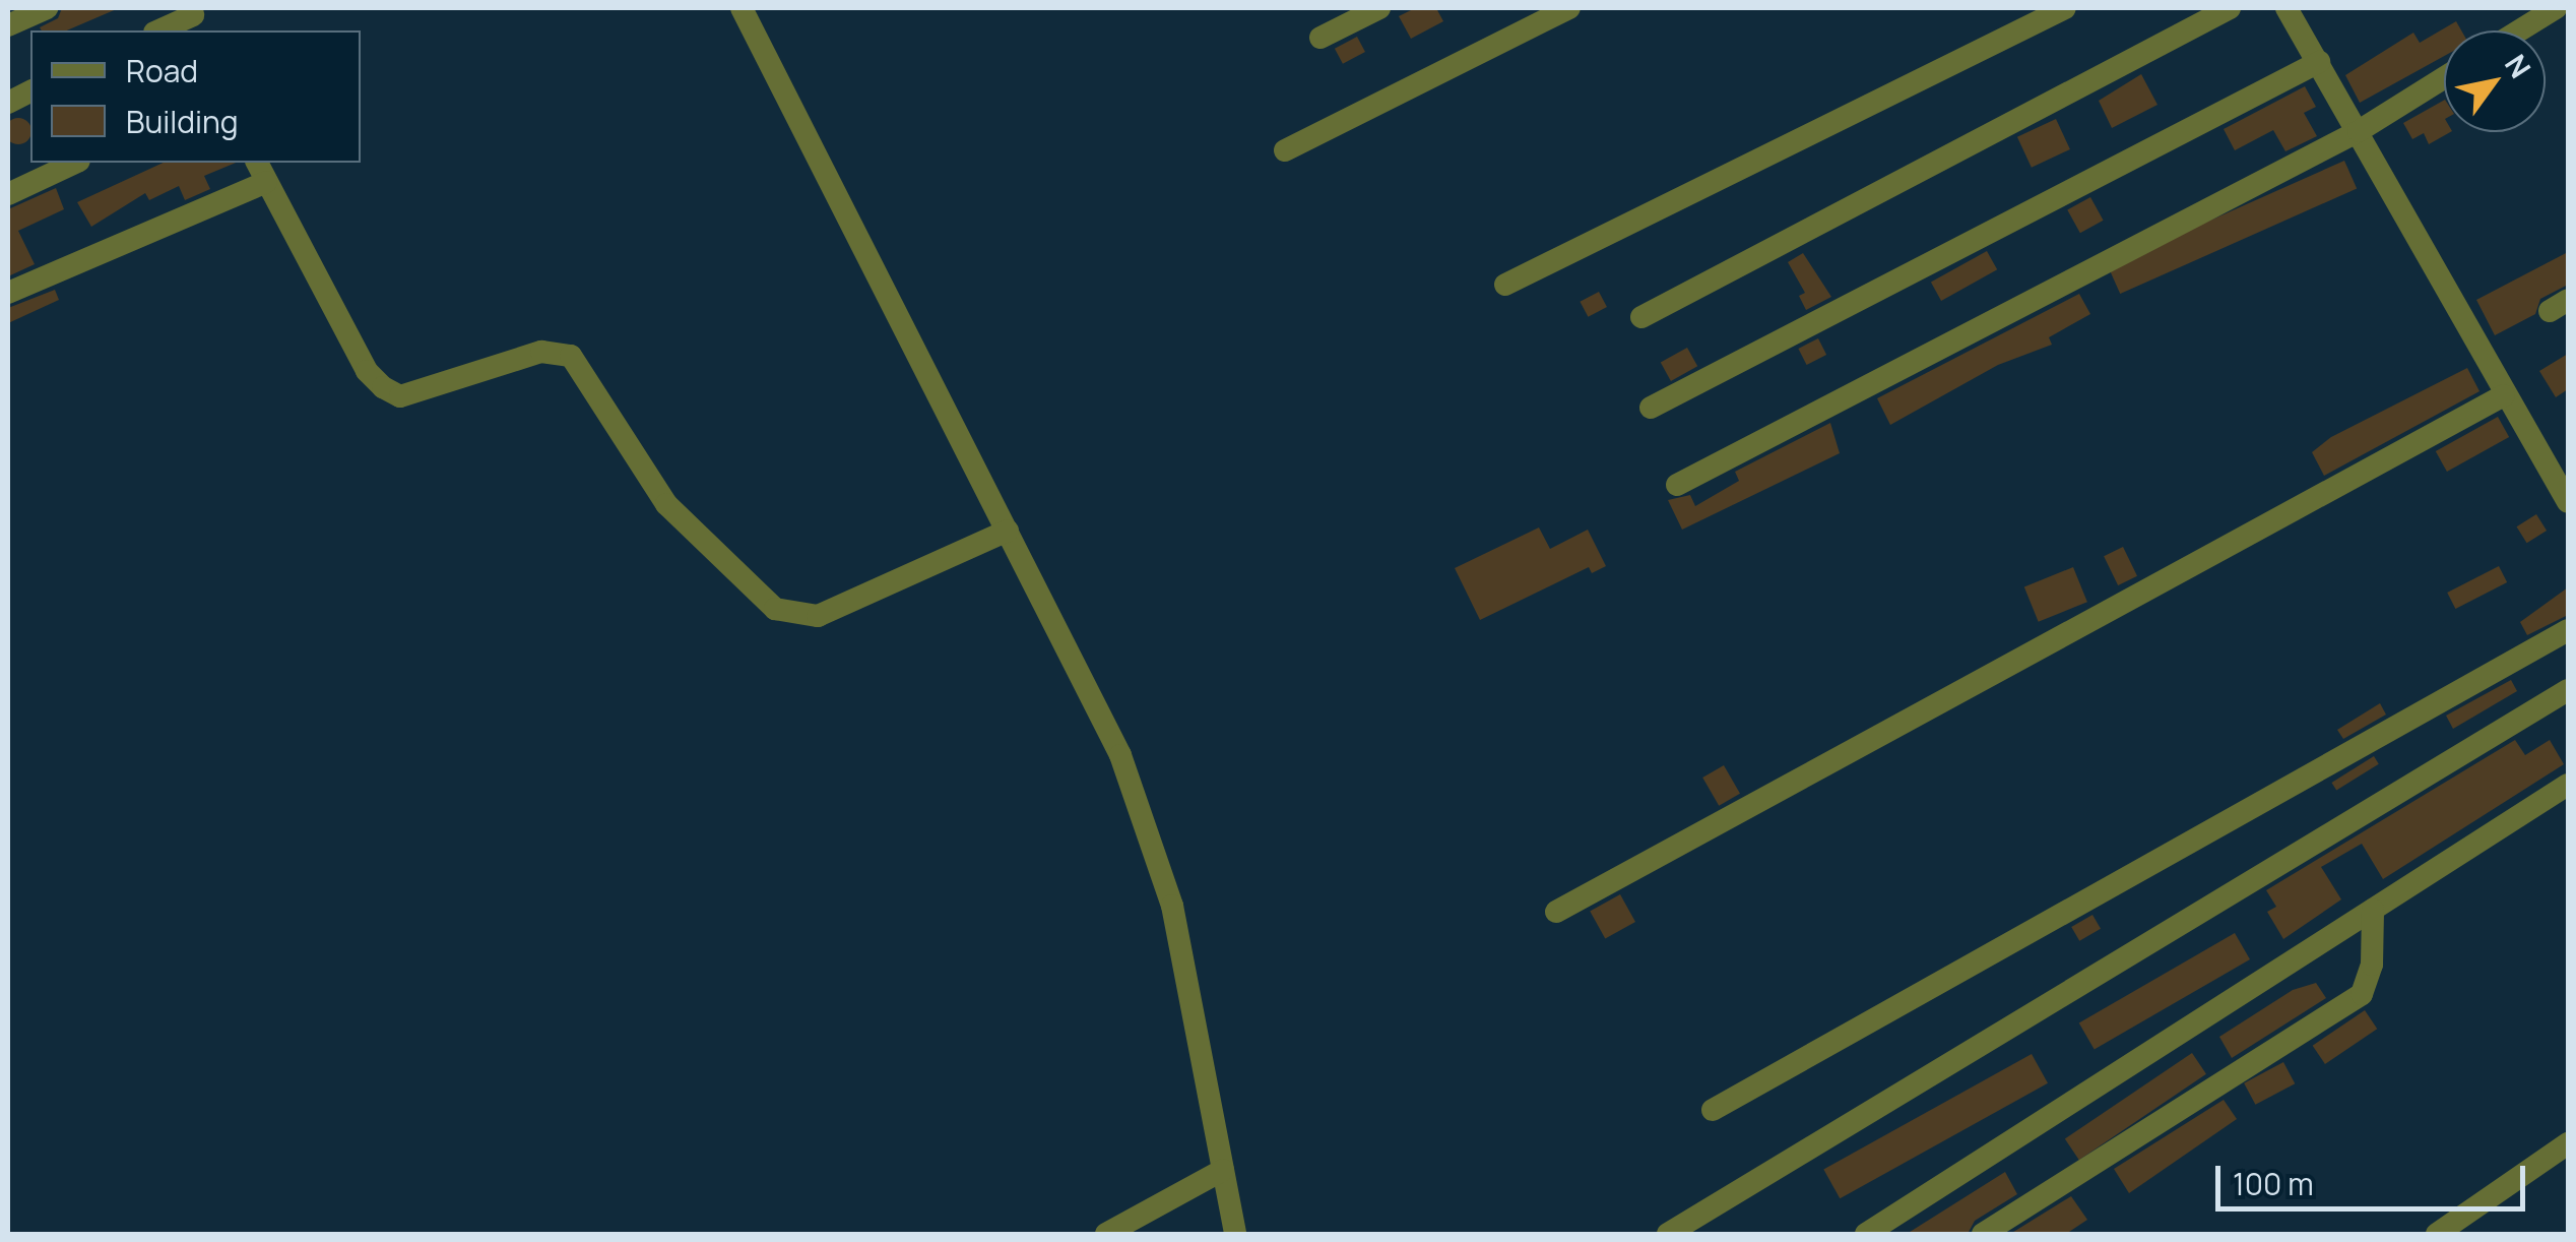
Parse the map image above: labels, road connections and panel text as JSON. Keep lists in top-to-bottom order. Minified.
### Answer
{"legend":["Road","Building"],"scale_bar":"100 m","north":"top right"}
